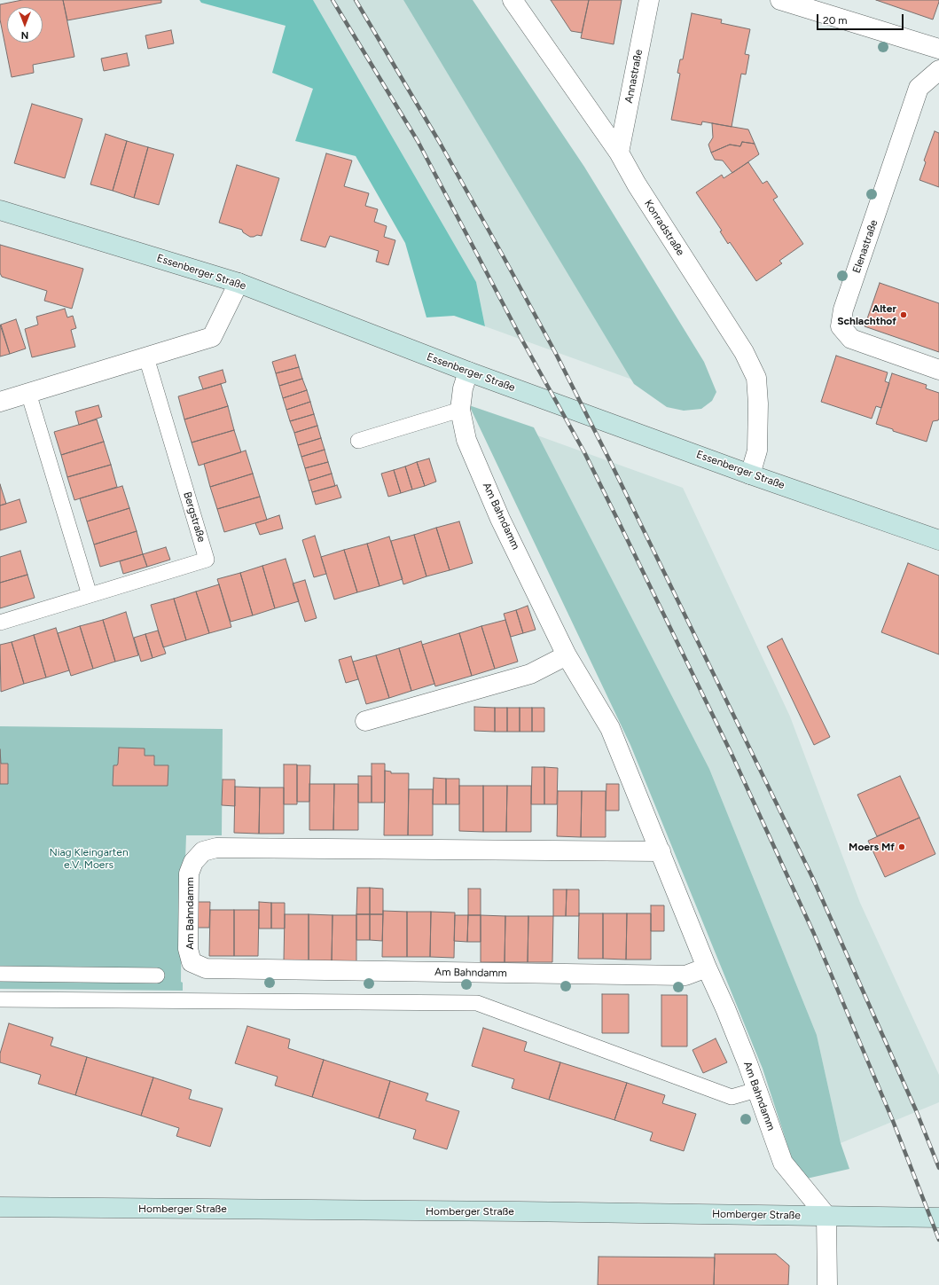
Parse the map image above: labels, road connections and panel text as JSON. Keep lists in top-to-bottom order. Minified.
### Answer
{"streets":{"street":["Annastraße","Konradstraße","Elenastraße","Essenberger Straße","Am Bahndamm","Homberger Straße"],"lane":["Bergstraße"]},"crossings":[["Annastraße","Konradstraße"],["Konradstraße","Essenberger Straße"],["Essenberger Straße","Am Bahndamm"],["Am Bahndamm","Homberger Straße"]],"parks":["Niag Kleingarten e.V. Moers"],"places":["Alter Schlachthof","Moers Mf"],"scale_bar":"20 m","north":"bottom"}
